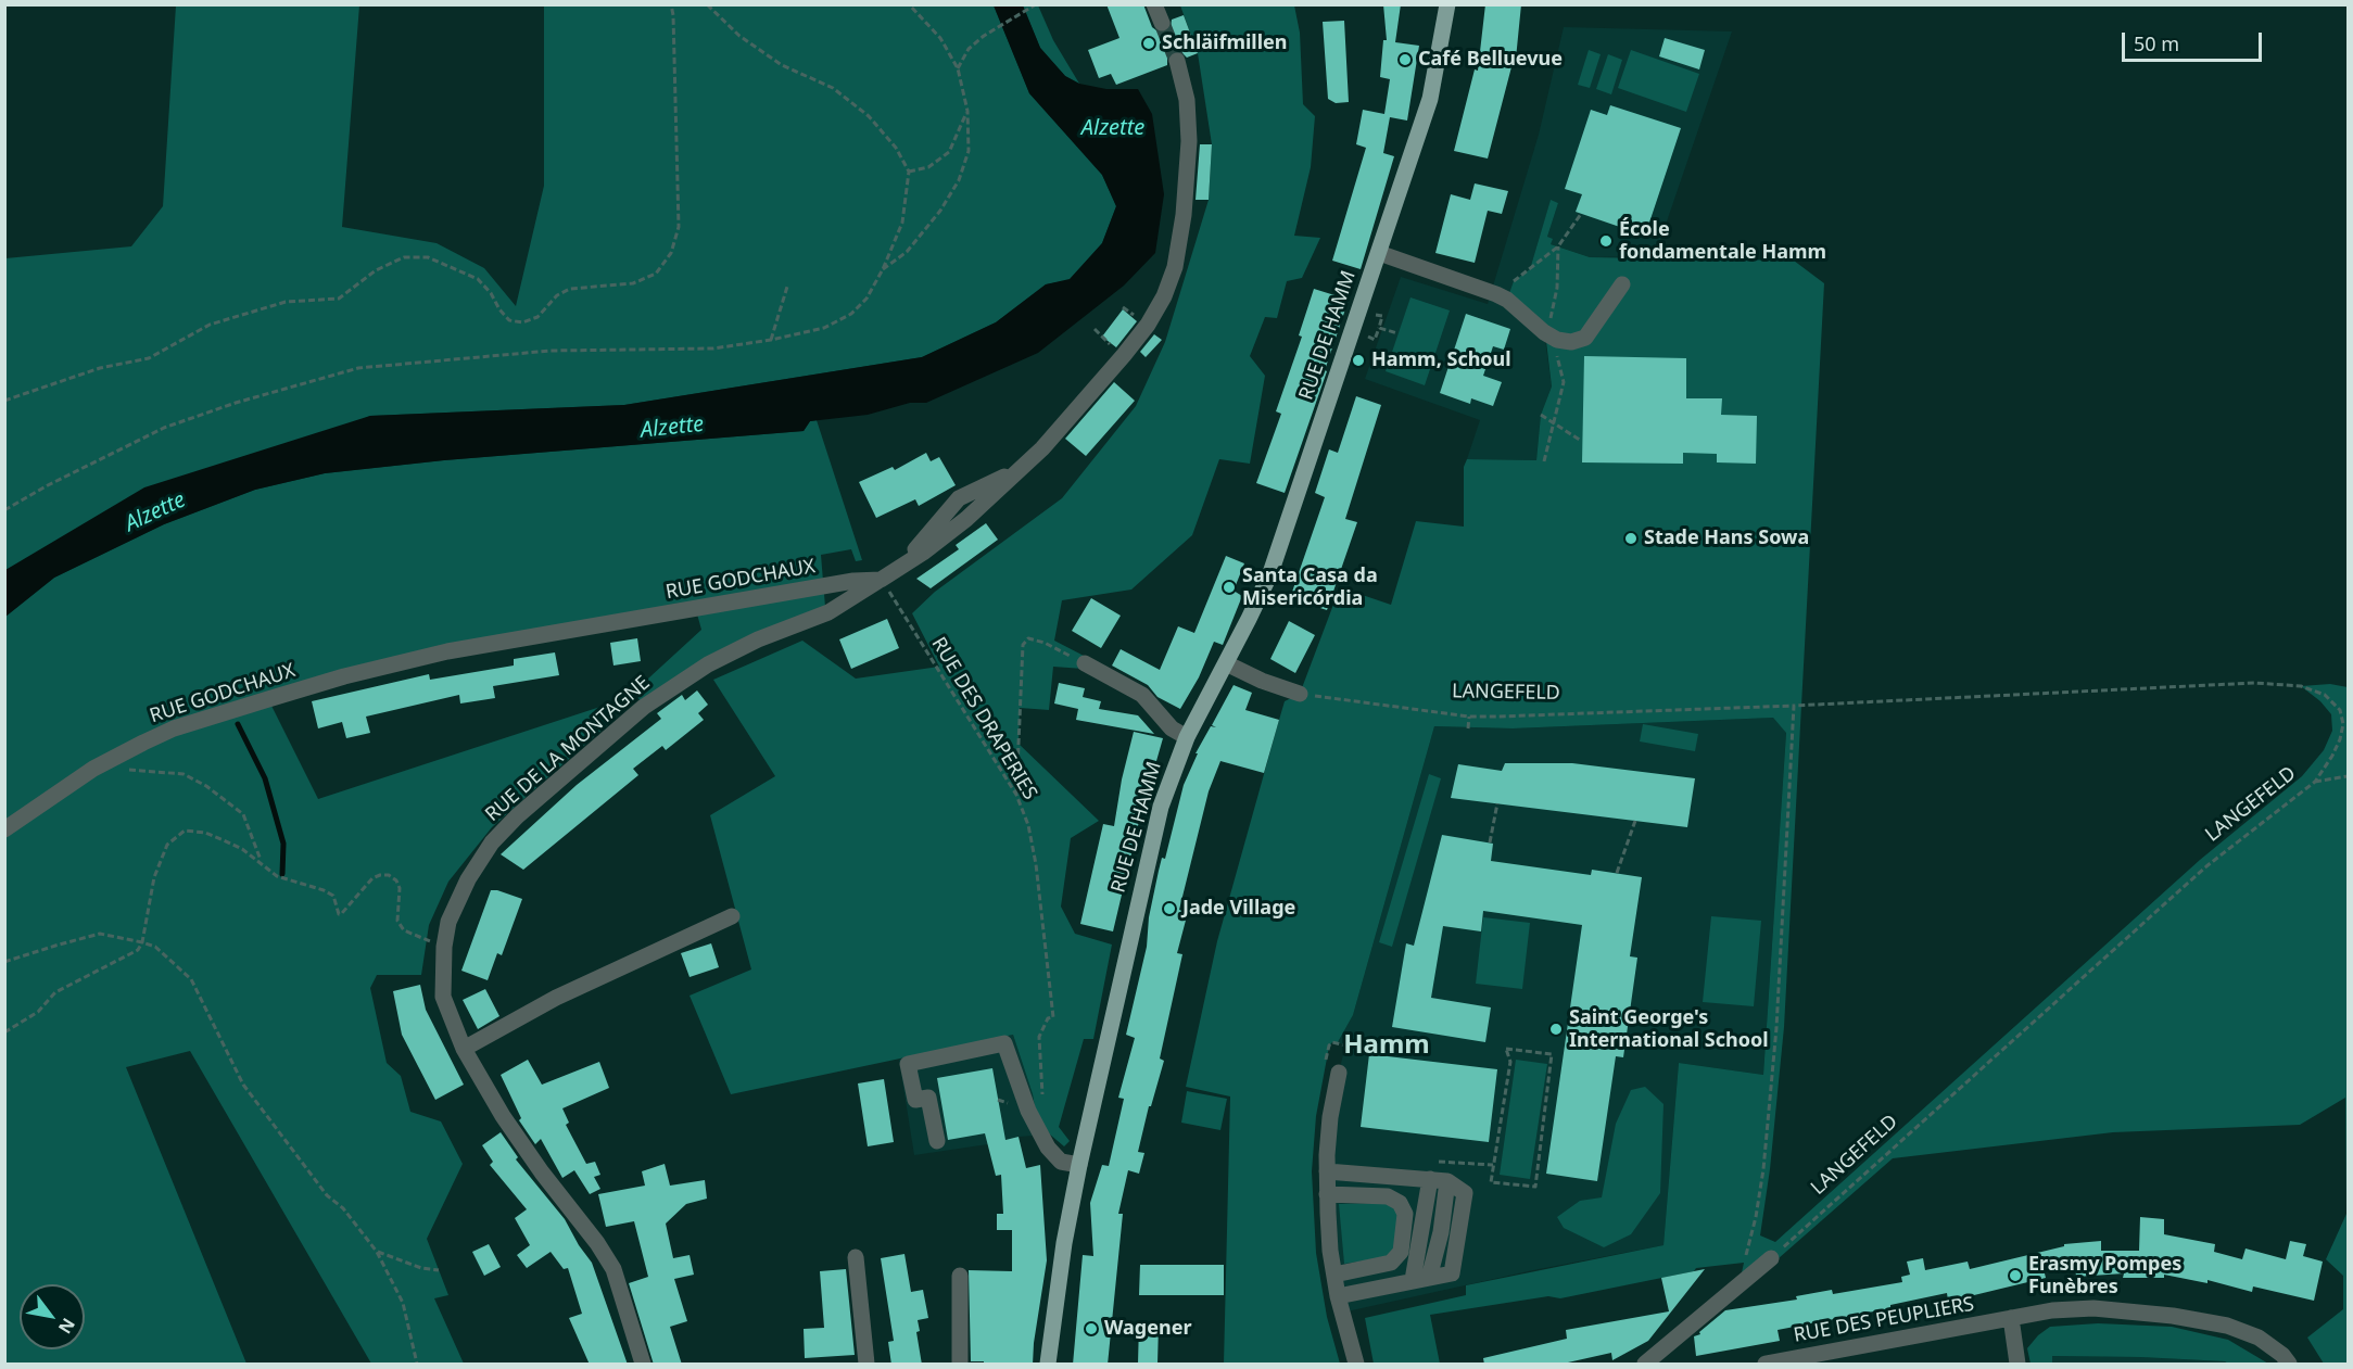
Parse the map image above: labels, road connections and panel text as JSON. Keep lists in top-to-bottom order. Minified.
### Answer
{"streets":{"main road":["RUE DE HAMM"],"street":["RUE GODCHAUX","RUE DE LA MONTAGNE","RUE DES PEUPLIERS"],"path":["LANGEFELD","RUE DES DRAPERIES"]},"crossings":[["RUE GODCHAUX","RUE DES DRAPERIES"],["RUE GODCHAUX","RUE DE LA MONTAGNE"],["RUE DES DRAPERIES","RUE DE LA MONTAGNE"]],"districts":["Hamm"],"water":["Alzette"],"places":["Schläifmillen","Café Belluevue","École fondamentale Hamm","Hamm, Schoul","Stade Hans Sowa","Santa Casa da Misericórdia","Jade Village","Saint George's International School","Erasmy Pompes Funèbres","Wagener"],"scale_bar":"50 m","north":"bottom right"}
